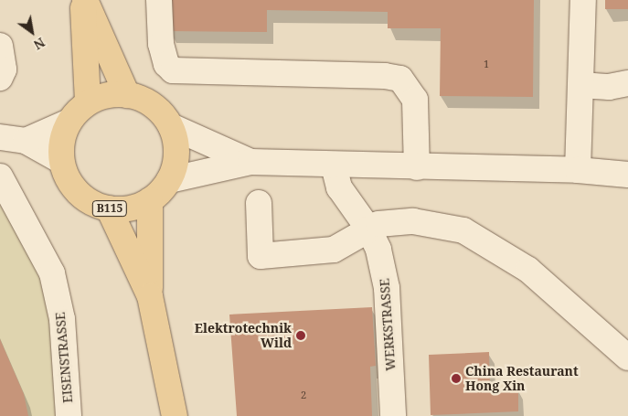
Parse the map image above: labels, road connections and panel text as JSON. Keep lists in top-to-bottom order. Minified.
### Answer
{"streets":{"main road":["B115"],"street":["WERKSTRASSE","EISENSTRASSE"]},"places":["Elektrotechnik Wild","China Restaurant Hong Xin"],"house_numbers":["1","2"],"north":"bottom right"}
